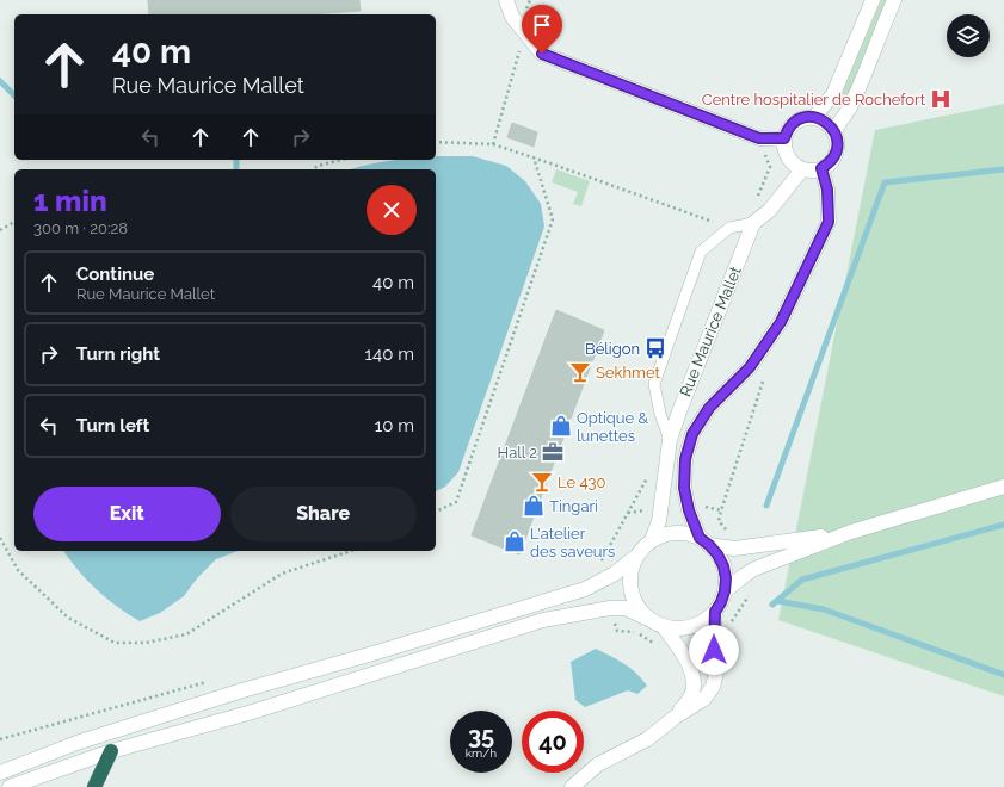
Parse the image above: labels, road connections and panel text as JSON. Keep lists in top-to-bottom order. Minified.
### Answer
{"streets":{"main road":["Rue Maurice Mallet"]},"places":{"hospital":["Centre hospitalier de Rochefort"],"bus stop":["Béligon"],"bar":["Sekhmet","Le 430"],"shop":["Optique & lunettes","Tingari","L'atelier des saveurs"],"office":["Hall 2"]},"page":{"turn":["40 m","Rue Maurice Mallet"],"heading":["1 min","300 m · 20:28"],"list":[{"name":"Continue","note":"Rue Maurice Mallet","value":"40 m"},{"name":"Turn right","value":"140 m"},{"name":"Turn left","value":"10 m"}],"buttons":["Exit","Share"],"speed":"35 km/h","limit":"40"}}
